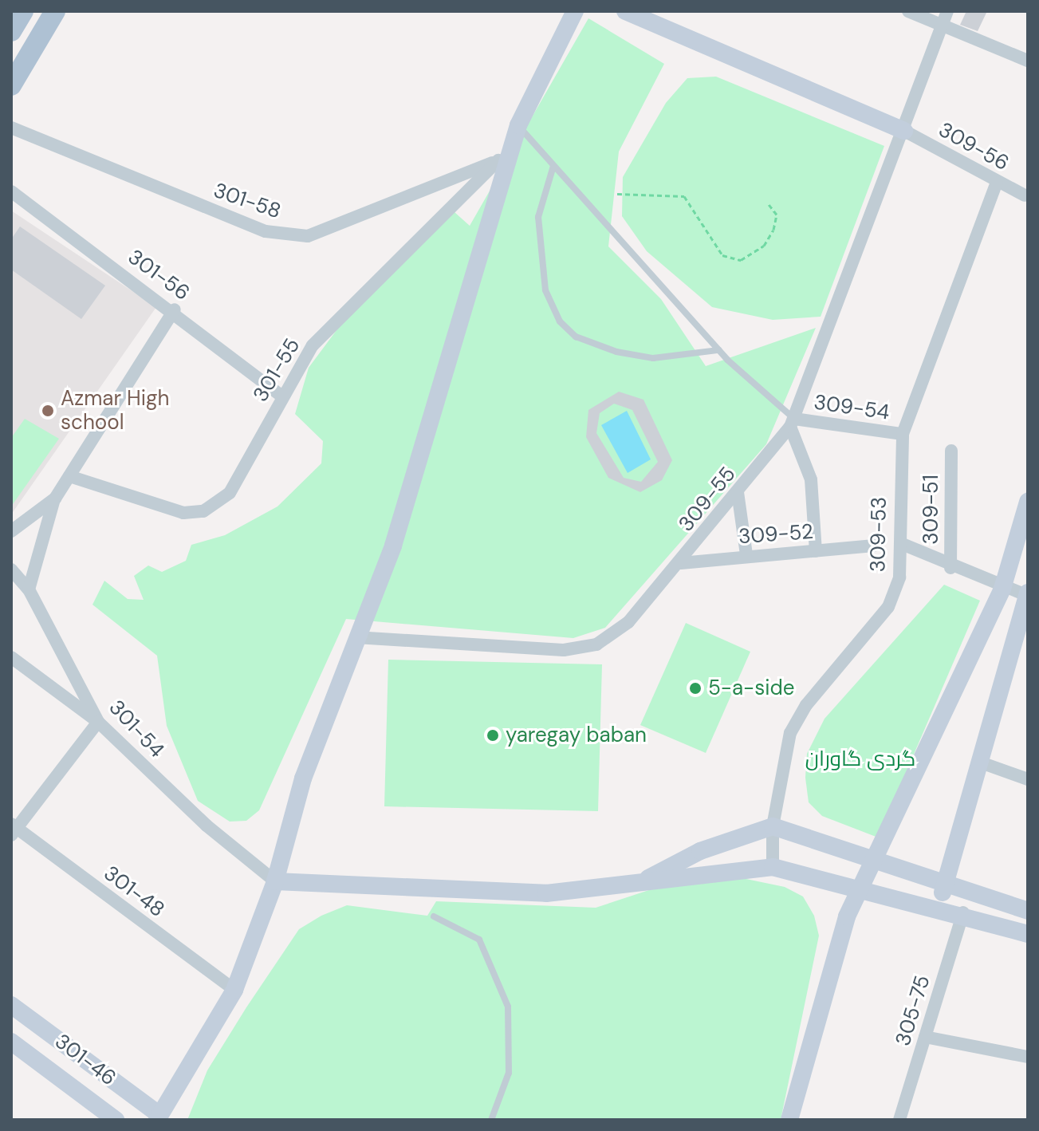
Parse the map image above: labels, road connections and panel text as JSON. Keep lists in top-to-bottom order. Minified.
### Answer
{"streets":{"street":["309-56","301-58","301-56","301-55","309-54","309-55","309-51","309-52","309-53","301-54","301-48","305-75","301-46"]},"crossings":[["309-56","309-55"],["309-56","309-53"],["301-58","301-55"],["301-56","301-55"],["309-54","309-55"],["309-54","309-53"],["309-55","309-52"]],"parks":["گردی گاوران"],"places":["Azmar High school","5-a-side","yaregay baban"]}
